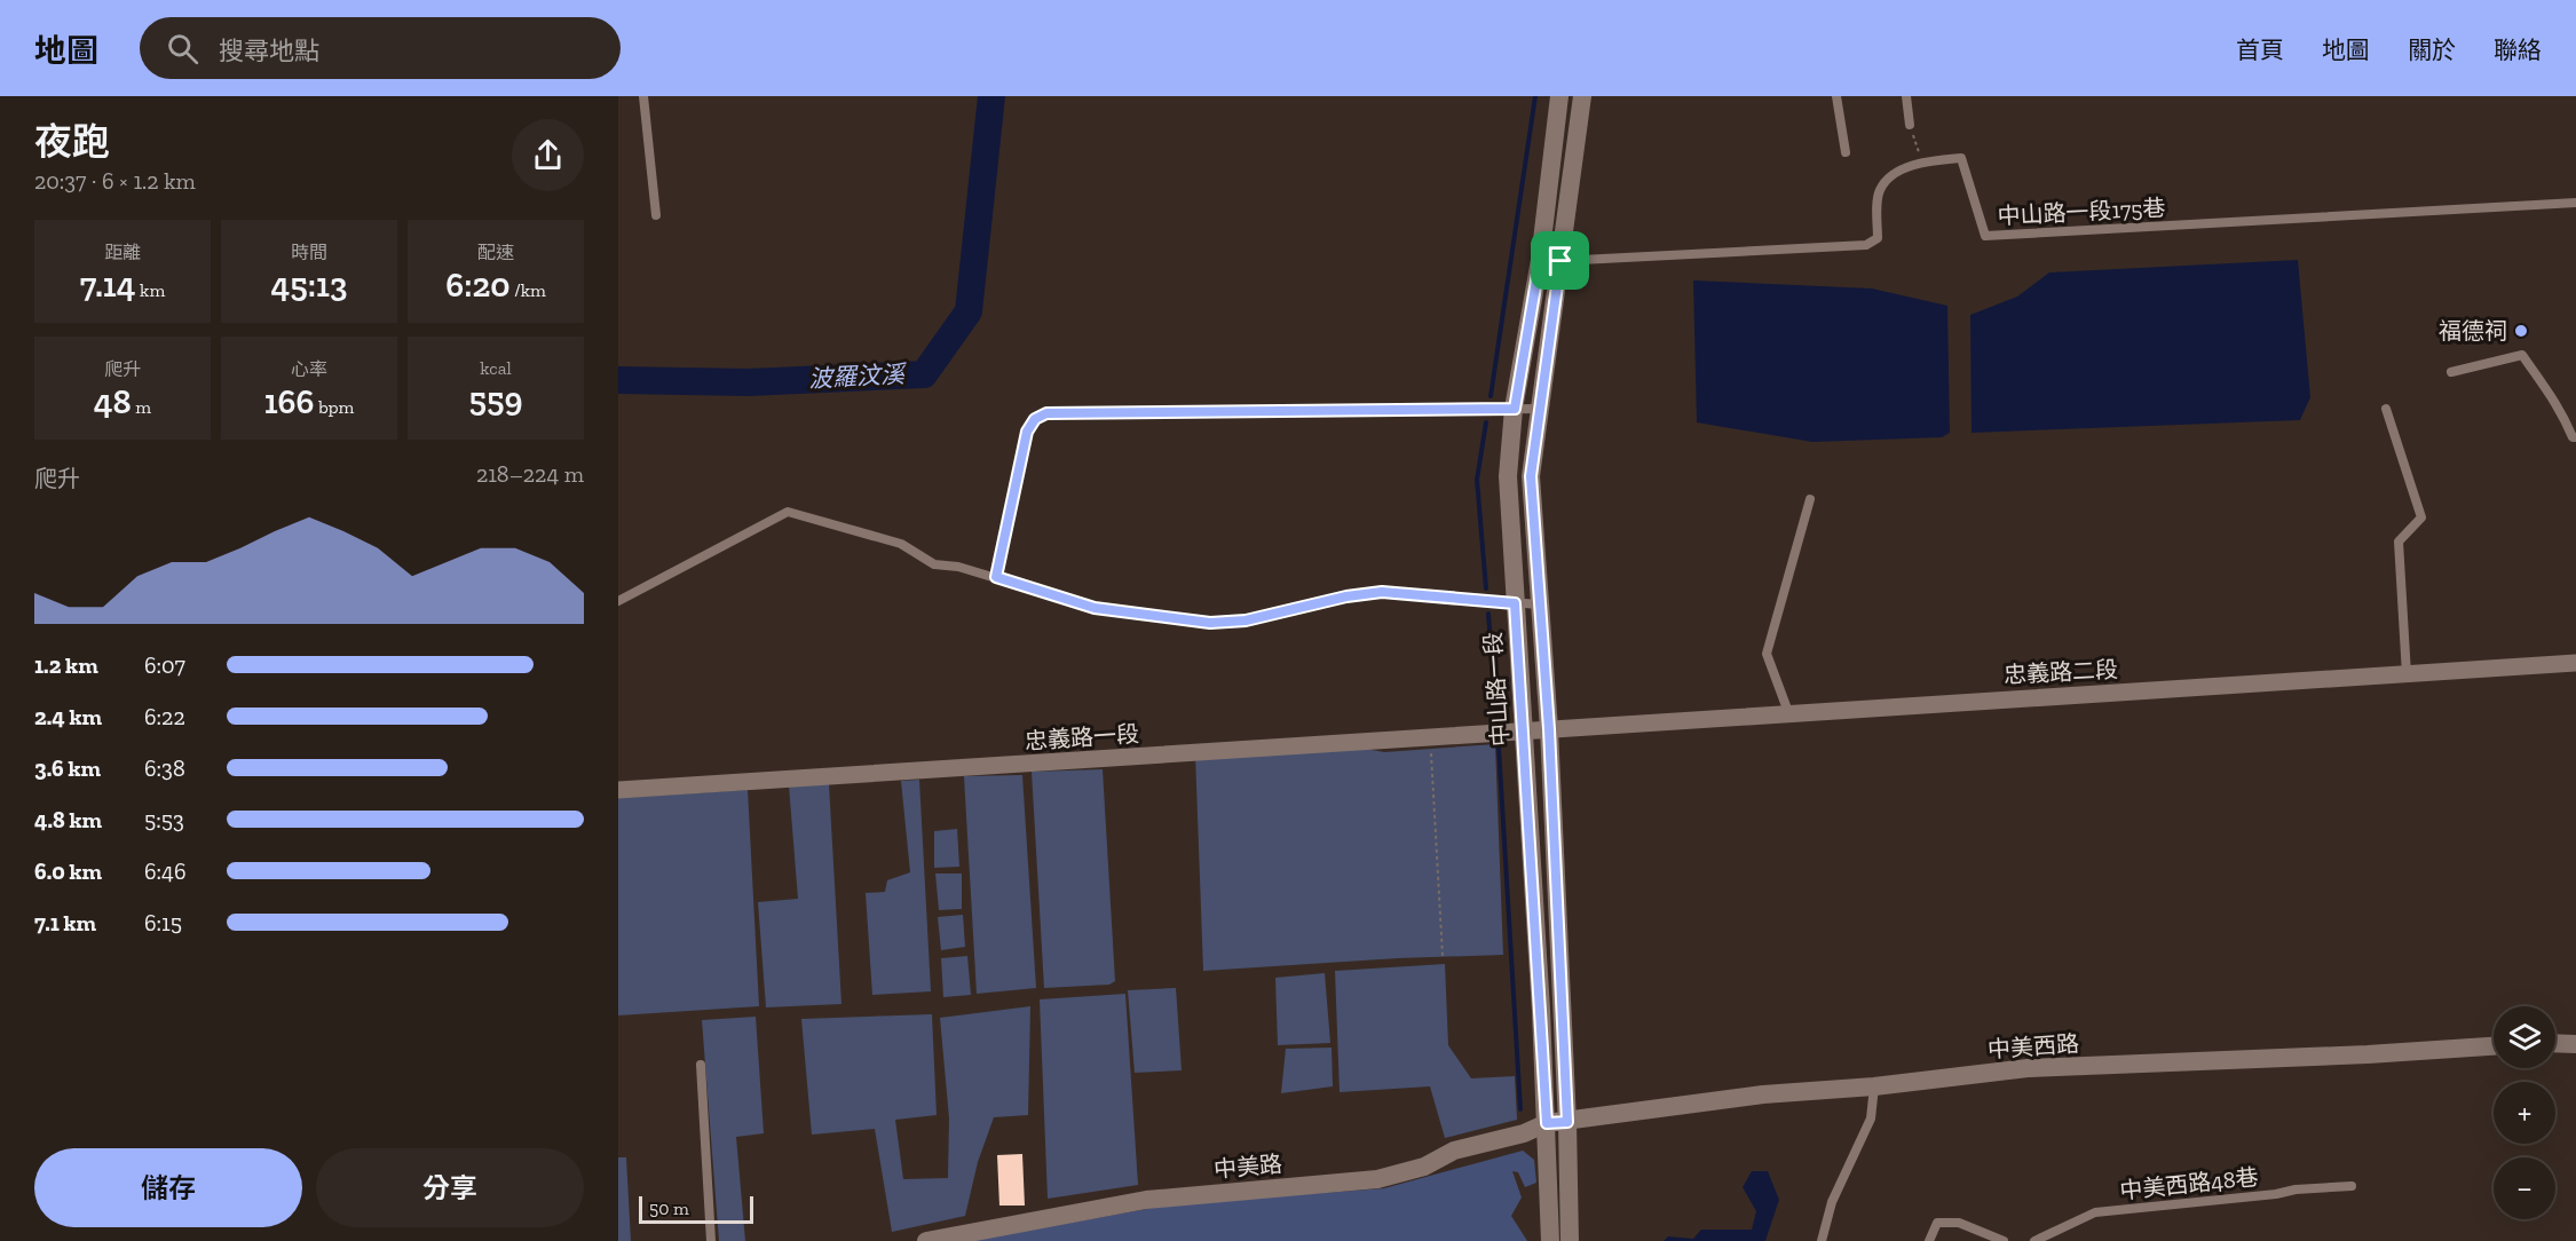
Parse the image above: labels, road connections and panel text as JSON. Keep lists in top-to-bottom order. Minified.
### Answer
{"streets":{"street":["忠義路二段","中山路一段","忠義路一段","中美西路","中美路"],"lane":["中山路一段175巷","中美西路48巷"]},"crossings":[["中山路一段175巷","中山路一段"],["忠義路二段","忠義路一段"],["中山路一段","忠義路一段"],["中山路一段","中美路"],["中美西路","中美路"]],"water":["波羅汶溪"],"places":["福德祠"],"scale_bar":"50 m","page":{"header":"地圖","search":"搜尋地點","nav":["首頁","地圖","關於","聯絡"],"heading":["夜跑","20:37 · 6 × 1.2 km"],"stats":[["距離","7.14 km"],["時間","45:13"],["配速","6:20 /km"],["爬升","48 m"],["心率","166 bpm"],["kcal","559"]],"chart":["爬升","218–224 m"],"list":[{"name":"1.2 km","note":"6:07"},{"name":"2.4 km","note":"6:22"},{"name":"3.6 km","note":"6:38"},{"name":"4.8 km","note":"5:53"},{"name":"6.0 km","note":"6:46"},{"name":"7.1 km","note":"6:15"}],"map_buttons":["+","−"],"buttons":["儲存","分享"],"scale":"50 m"}}
